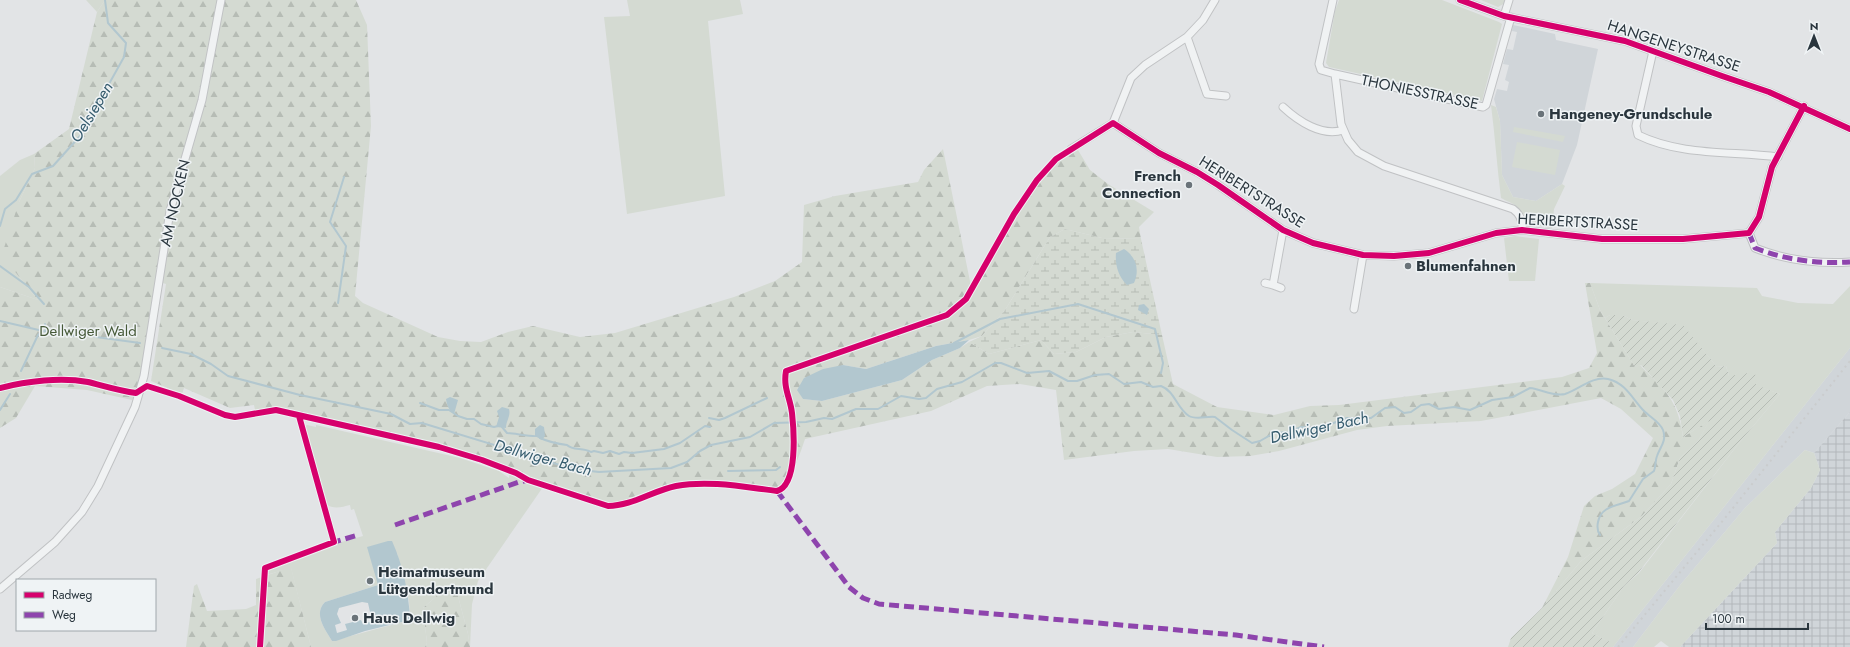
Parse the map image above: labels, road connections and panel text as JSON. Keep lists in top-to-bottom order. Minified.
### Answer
{"streets":{"street":["HANGENEYSTRASSE","THONIESSTRASSE","HERIBERTSTRASSE","AM NOCKEN"]},"crossings":[["HANGENEYSTRASSE","THONIESSTRASSE"]],"water":["Oelsiepen","Dellwiger Bach"],"parks":["Dellwiger Wald"],"places":["Hangeney-Grundschule","French Connection","Blumenfahnen","Heimatmuseum Lütgendortmund","Haus Dellwig"],"legend":["Radweg","Weg"],"scale_bar":"100 m","north":"top"}
